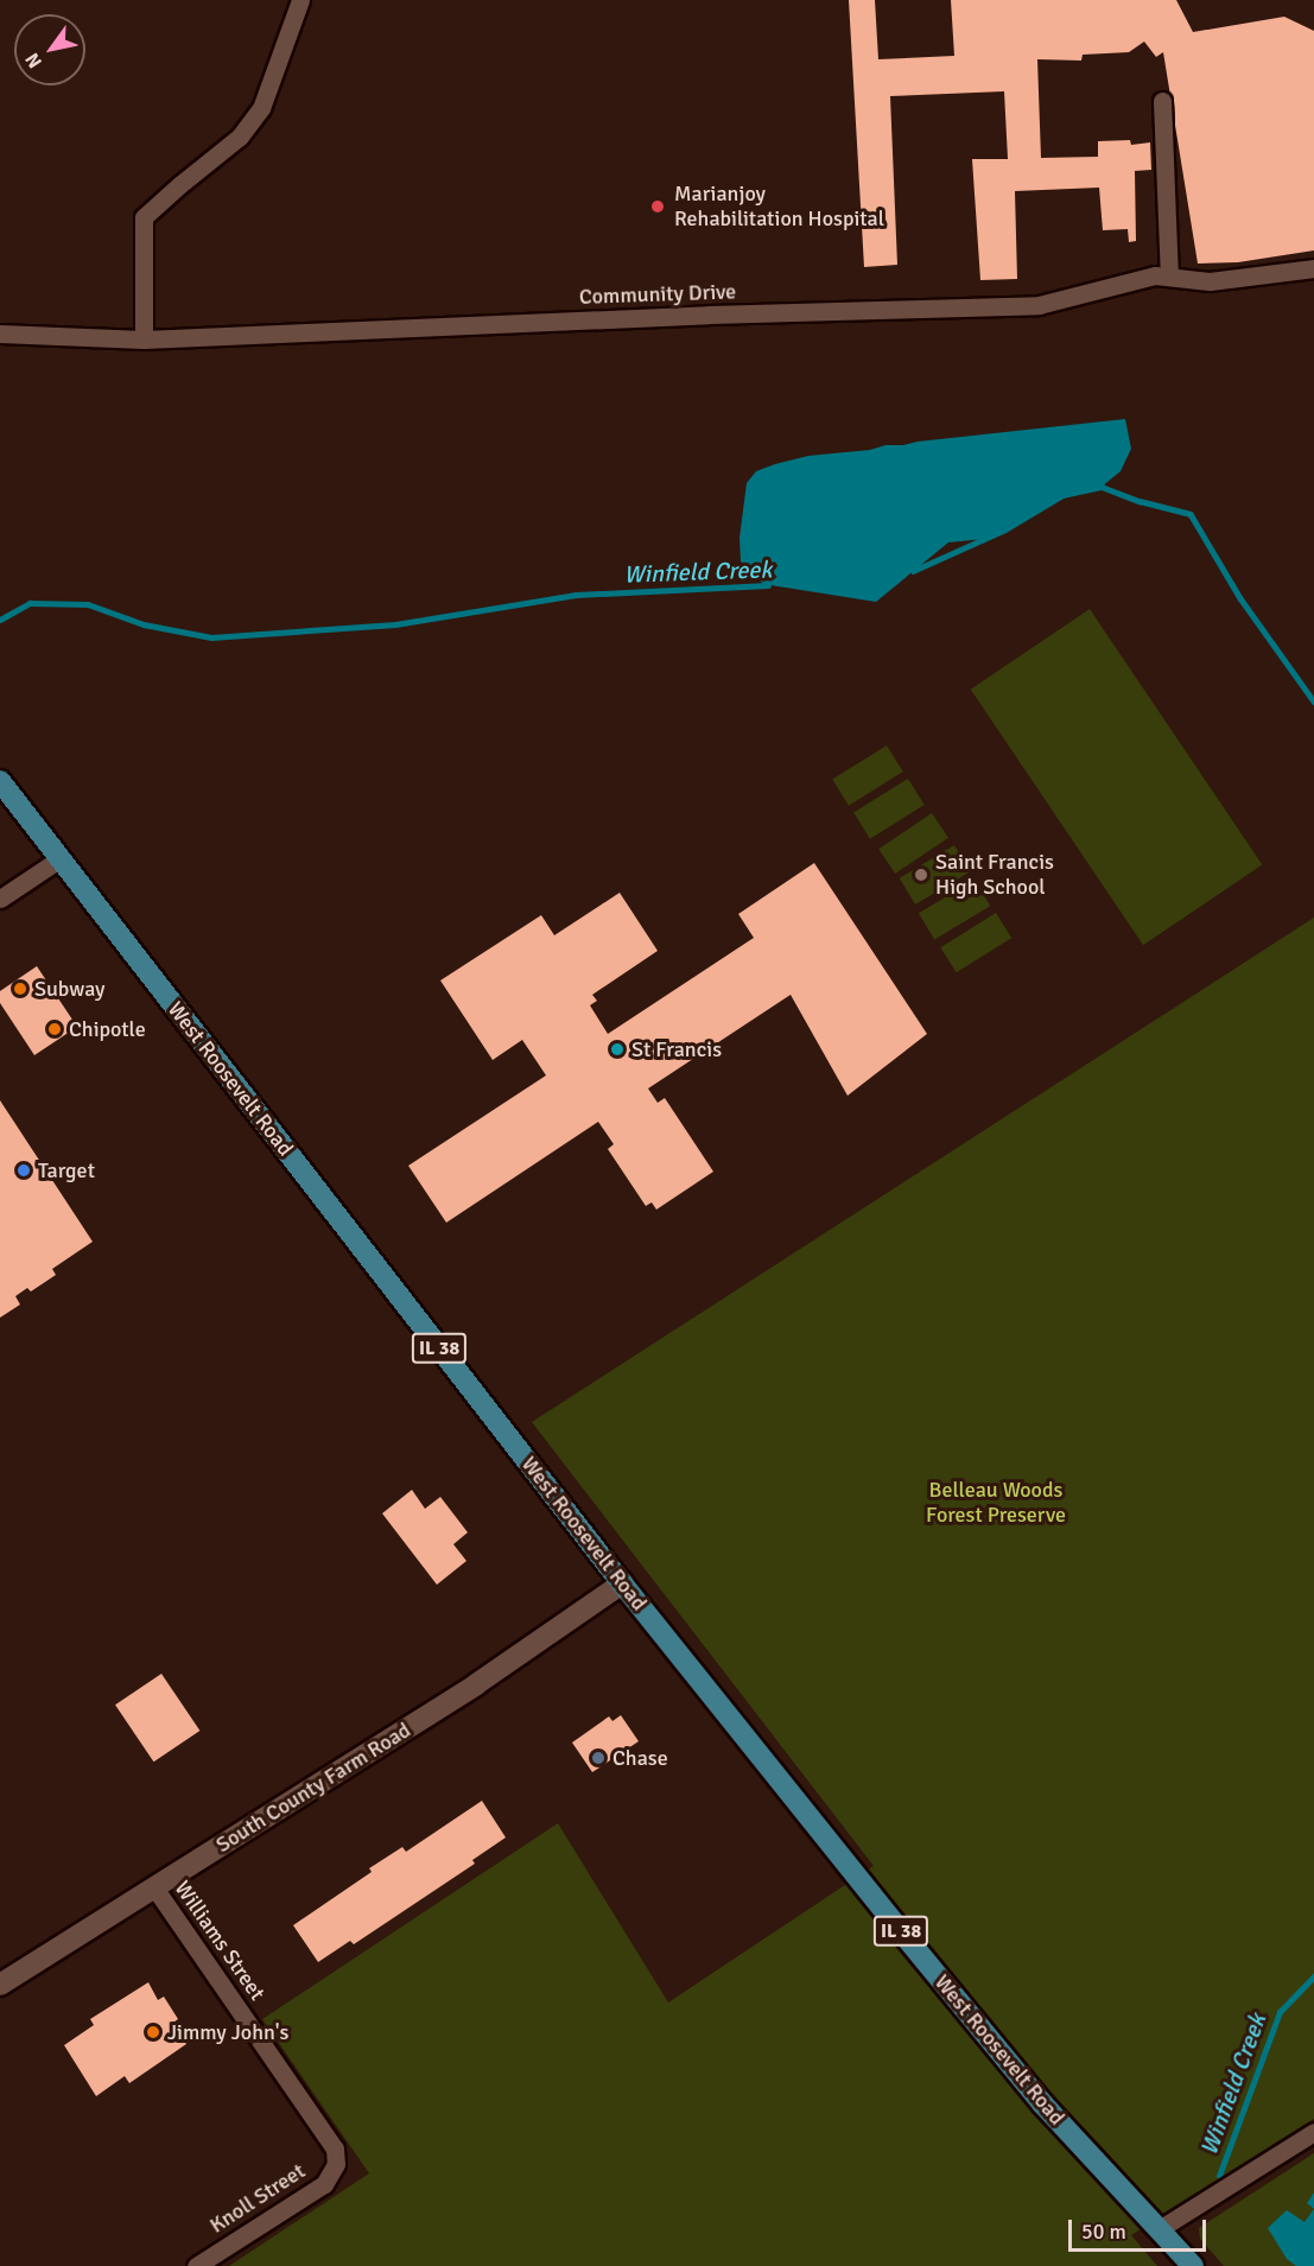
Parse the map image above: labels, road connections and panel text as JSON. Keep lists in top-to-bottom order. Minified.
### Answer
{"streets":{"main road":["West Roosevelt Road","IL 38","South County Farm Road"],"street":["Community Drive","Williams Street","Knoll Street"]},"crossings":[["West Roosevelt Road","South County Farm Road"],["South County Farm Road","Williams Street"],["Williams Street","Knoll Street"]],"water":["Winfield Creek"],"parks":["Belleau Woods Forest Preserve"],"places":["Marianjoy Rehabilitation Hospital","Saint Francis High School","Subway","Chipotle","St Francis","Target","Chase","Jimmy John's"],"scale_bar":"50 m","north":"bottom left"}
